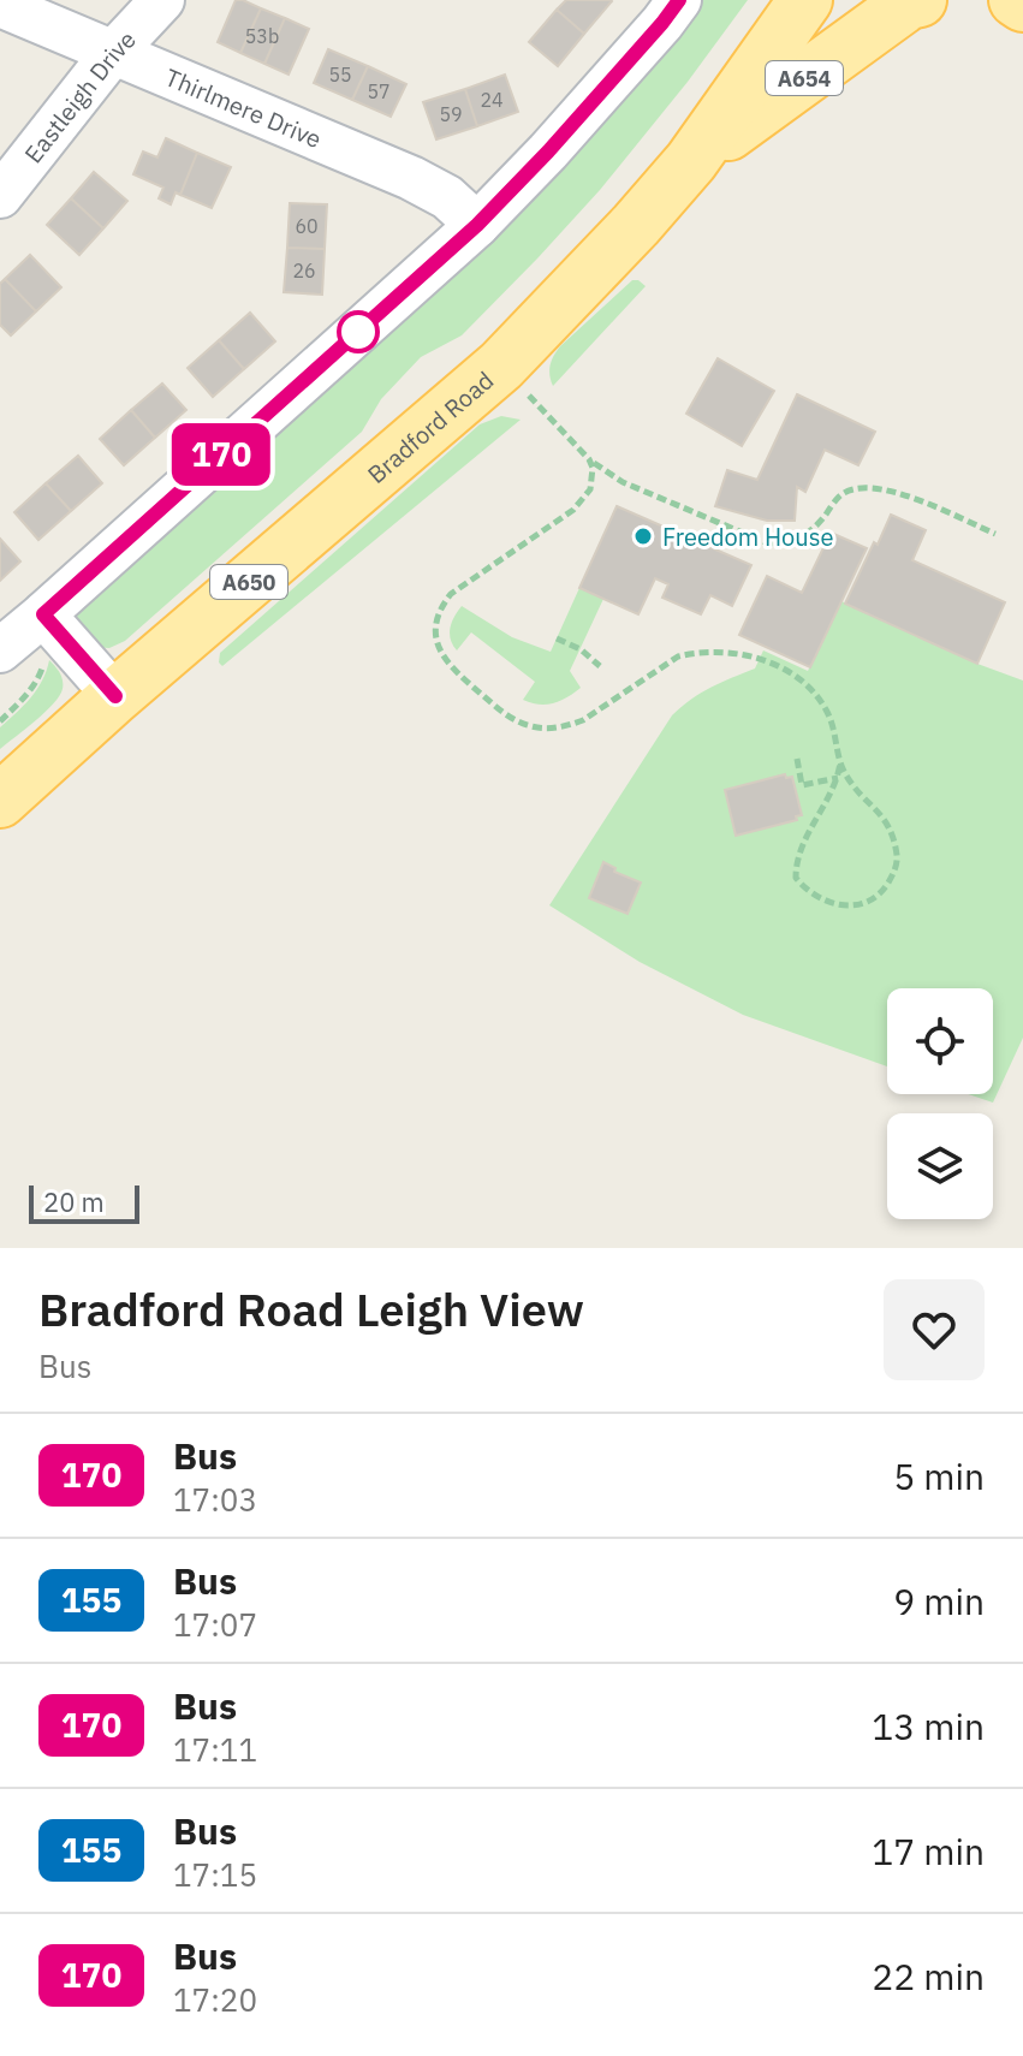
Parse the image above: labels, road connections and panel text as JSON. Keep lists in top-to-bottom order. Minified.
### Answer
{"streets":{"main road":["A654","Bradford Road","A650"],"street":["Eastleigh Drive","Thirlmere Drive"]},"crossings":[["A654","Bradford Road"],["Eastleigh Drive","Thirlmere Drive"]],"places":["Freedom House"],"lines":["bus line 170"],"house_numbers":["53b","55","57","24","59","60","26"],"scale_bar":"20 m","page":{"on_map":"170","scale":"20 m","heading":["Bradford Road Leigh View","Bus"],"list":[{"mark":"170","name":"Bus","note":"17:03","value":"5 min"},{"mark":"155","name":"Bus","note":"17:07","value":"9 min"},{"mark":"170","name":"Bus","note":"17:11","value":"13 min"},{"mark":"155","name":"Bus","note":"17:15","value":"17 min"},{"mark":"170","name":"Bus","note":"17:20","value":"22 min"}]}}
